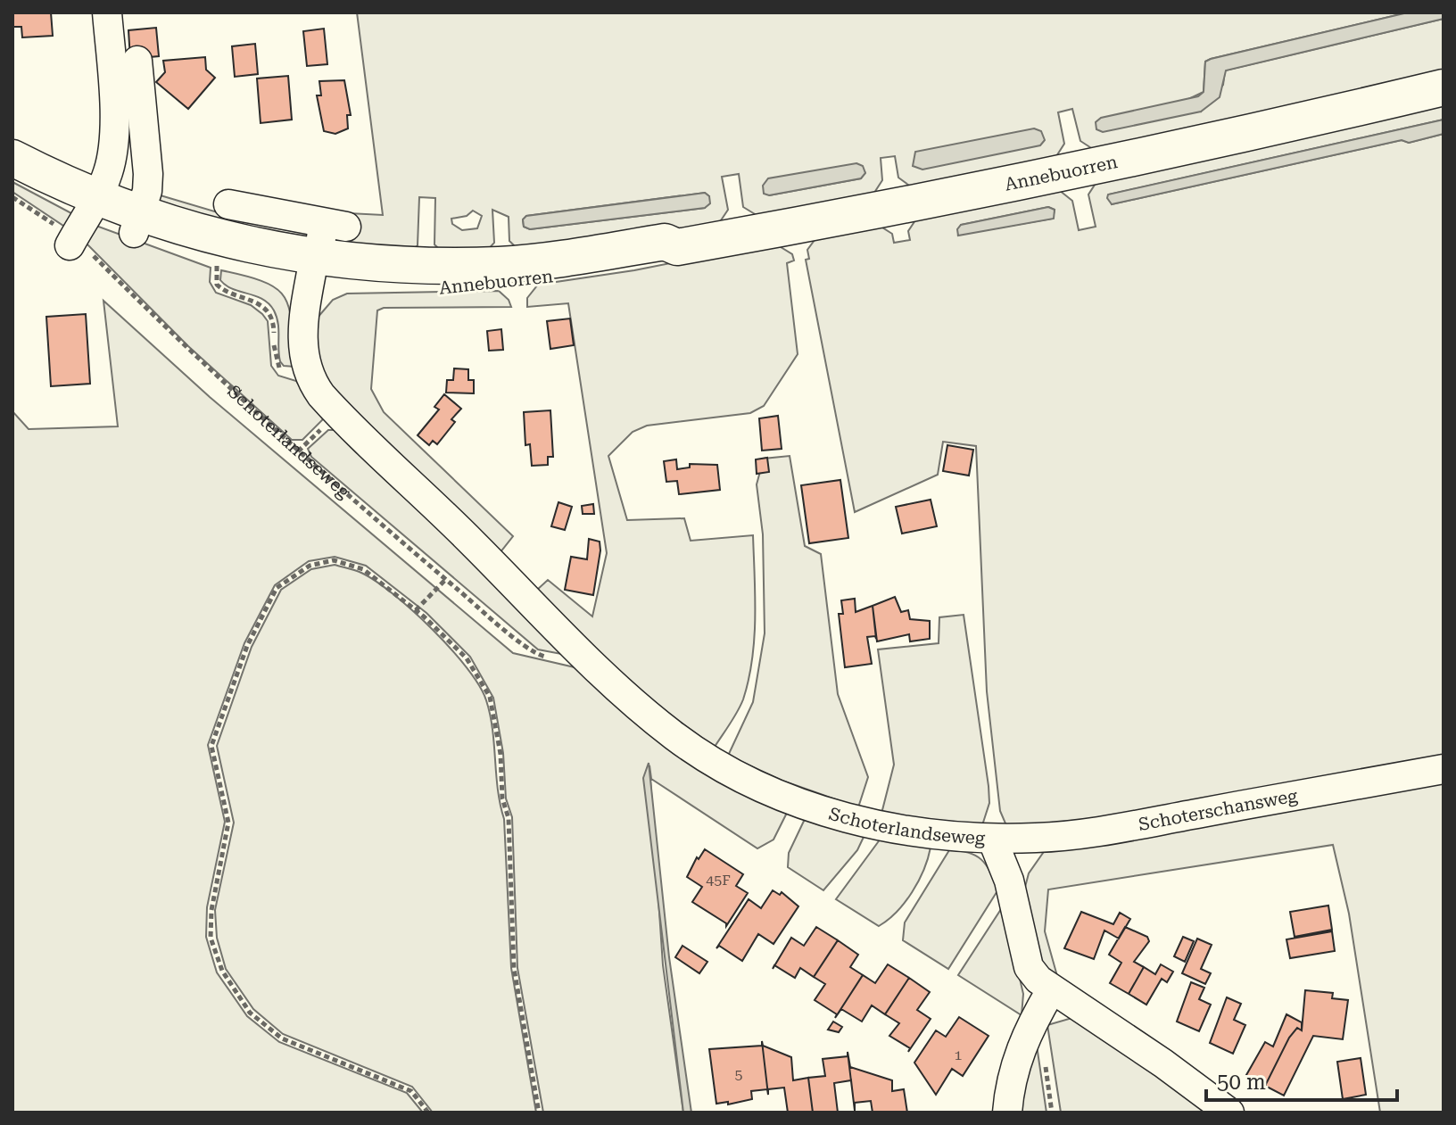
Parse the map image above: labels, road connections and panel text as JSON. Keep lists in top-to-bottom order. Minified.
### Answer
{"streets":{"main road":["Annebuorren"],"street":["Schoterlandseweg","Schoterschansweg"]},"crossings":[["Annebuorren","Schoterlandseweg"],["Schoterlandseweg","Schoterschansweg"]],"house_numbers":["45F","1","5"],"scale_bar":"50 m"}
